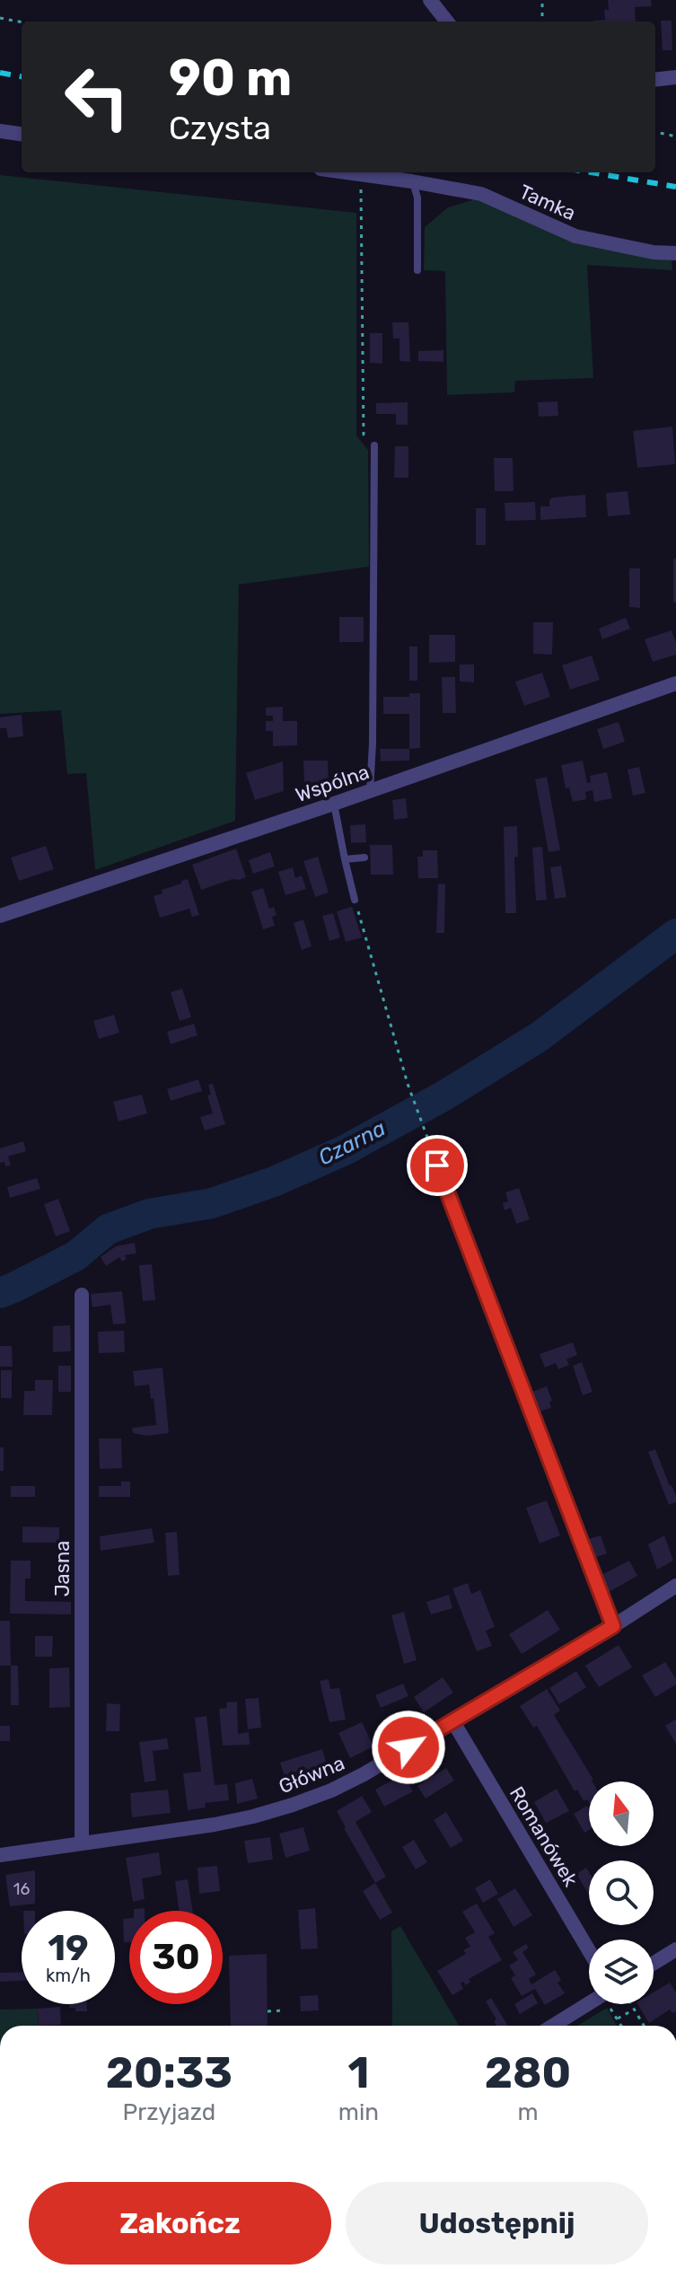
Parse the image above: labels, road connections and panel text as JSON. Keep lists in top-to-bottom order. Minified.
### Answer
{"streets":{"street":["Tamka","Wspólna","Jasna","Główna","Romanówek"]},"crossings":[["Jasna","Główna"],["Główna","Romanówek"]],"water":["Czarna"],"house_numbers":["16"],"north":"top","page":{"turn":["90 m","Czysta"],"speed":"19 km/h","limit":"30","eta":["20:33","Przyjazd","1","min","280","m"],"buttons":["Zakończ","Udostępnij"]}}
